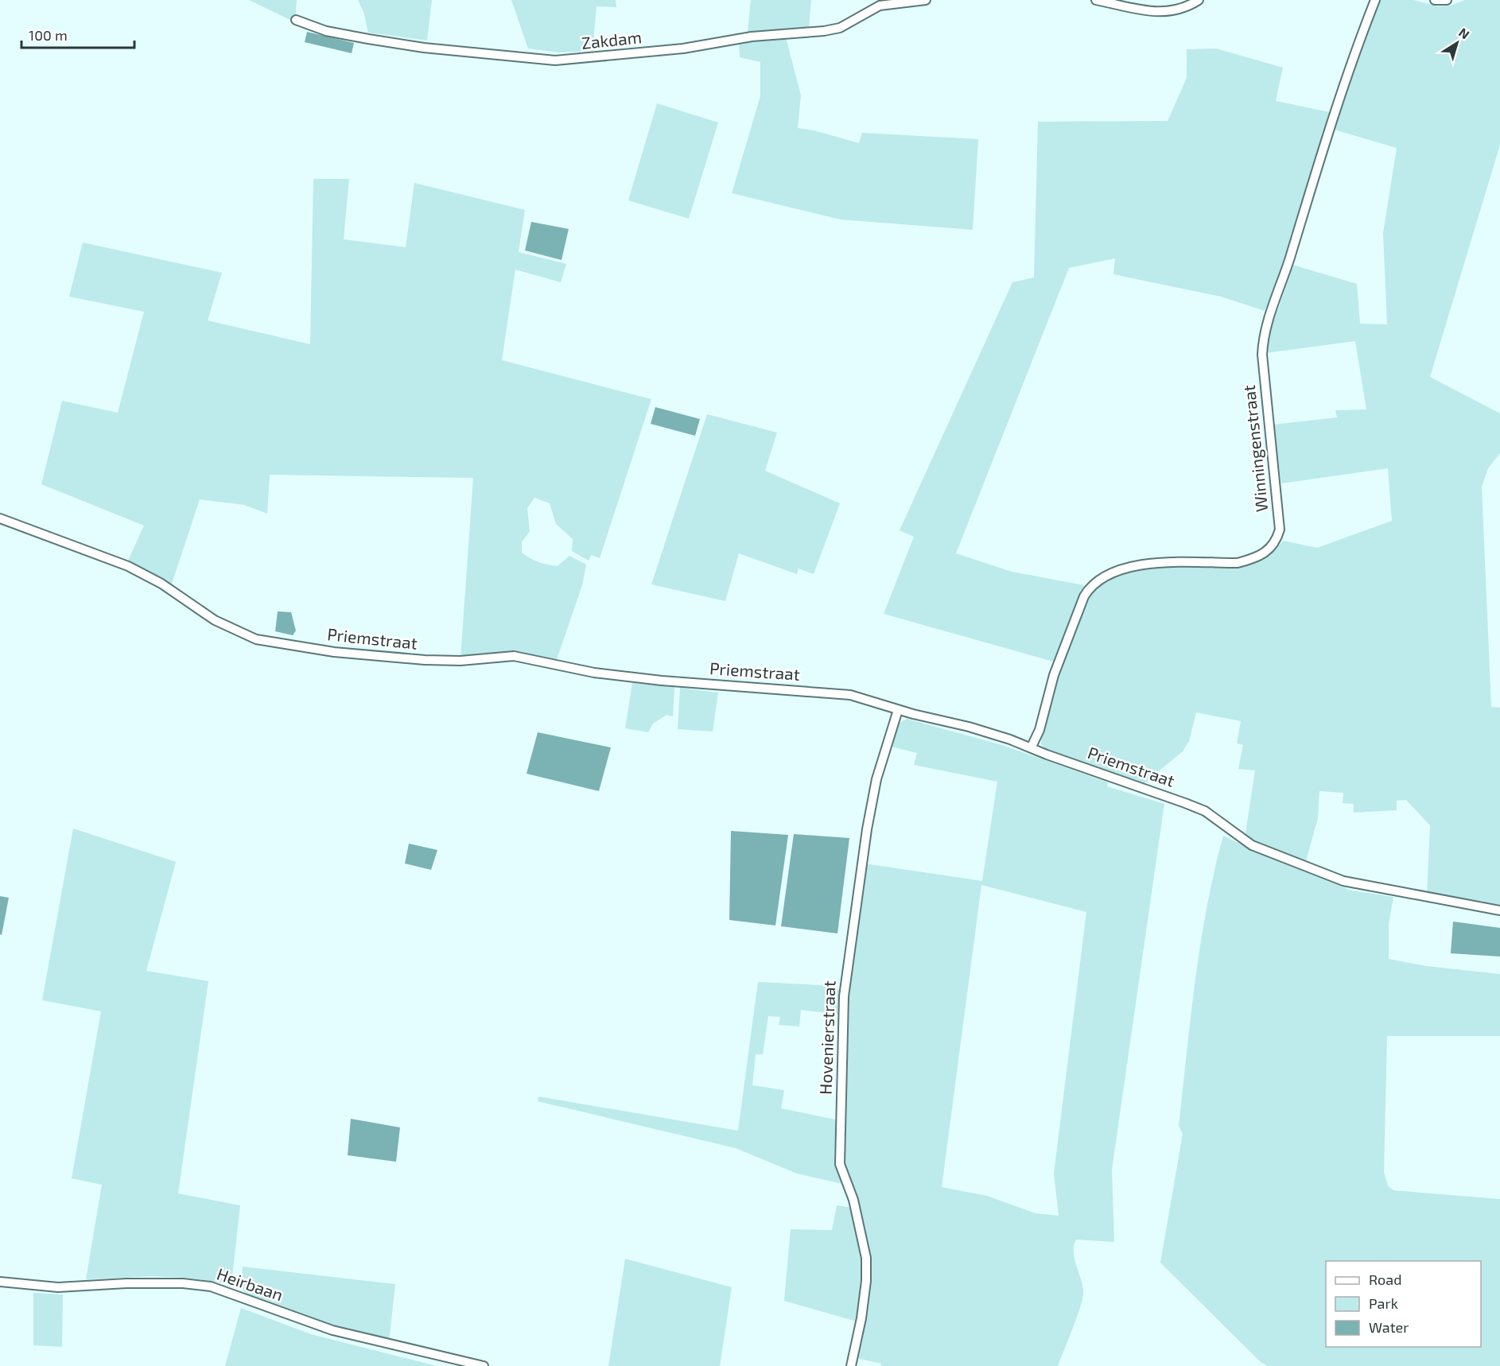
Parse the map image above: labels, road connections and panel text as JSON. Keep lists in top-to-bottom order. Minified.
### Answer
{"streets":{"street":["Zakdam","Winningenstraat","Priemstraat","Hovenierstraat","Heirbaan"]},"crossings":[["Winningenstraat","Priemstraat"],["Priemstraat","Hovenierstraat"]],"legend":["Road","Park","Water"],"scale_bar":"100 m","north":"top right"}
